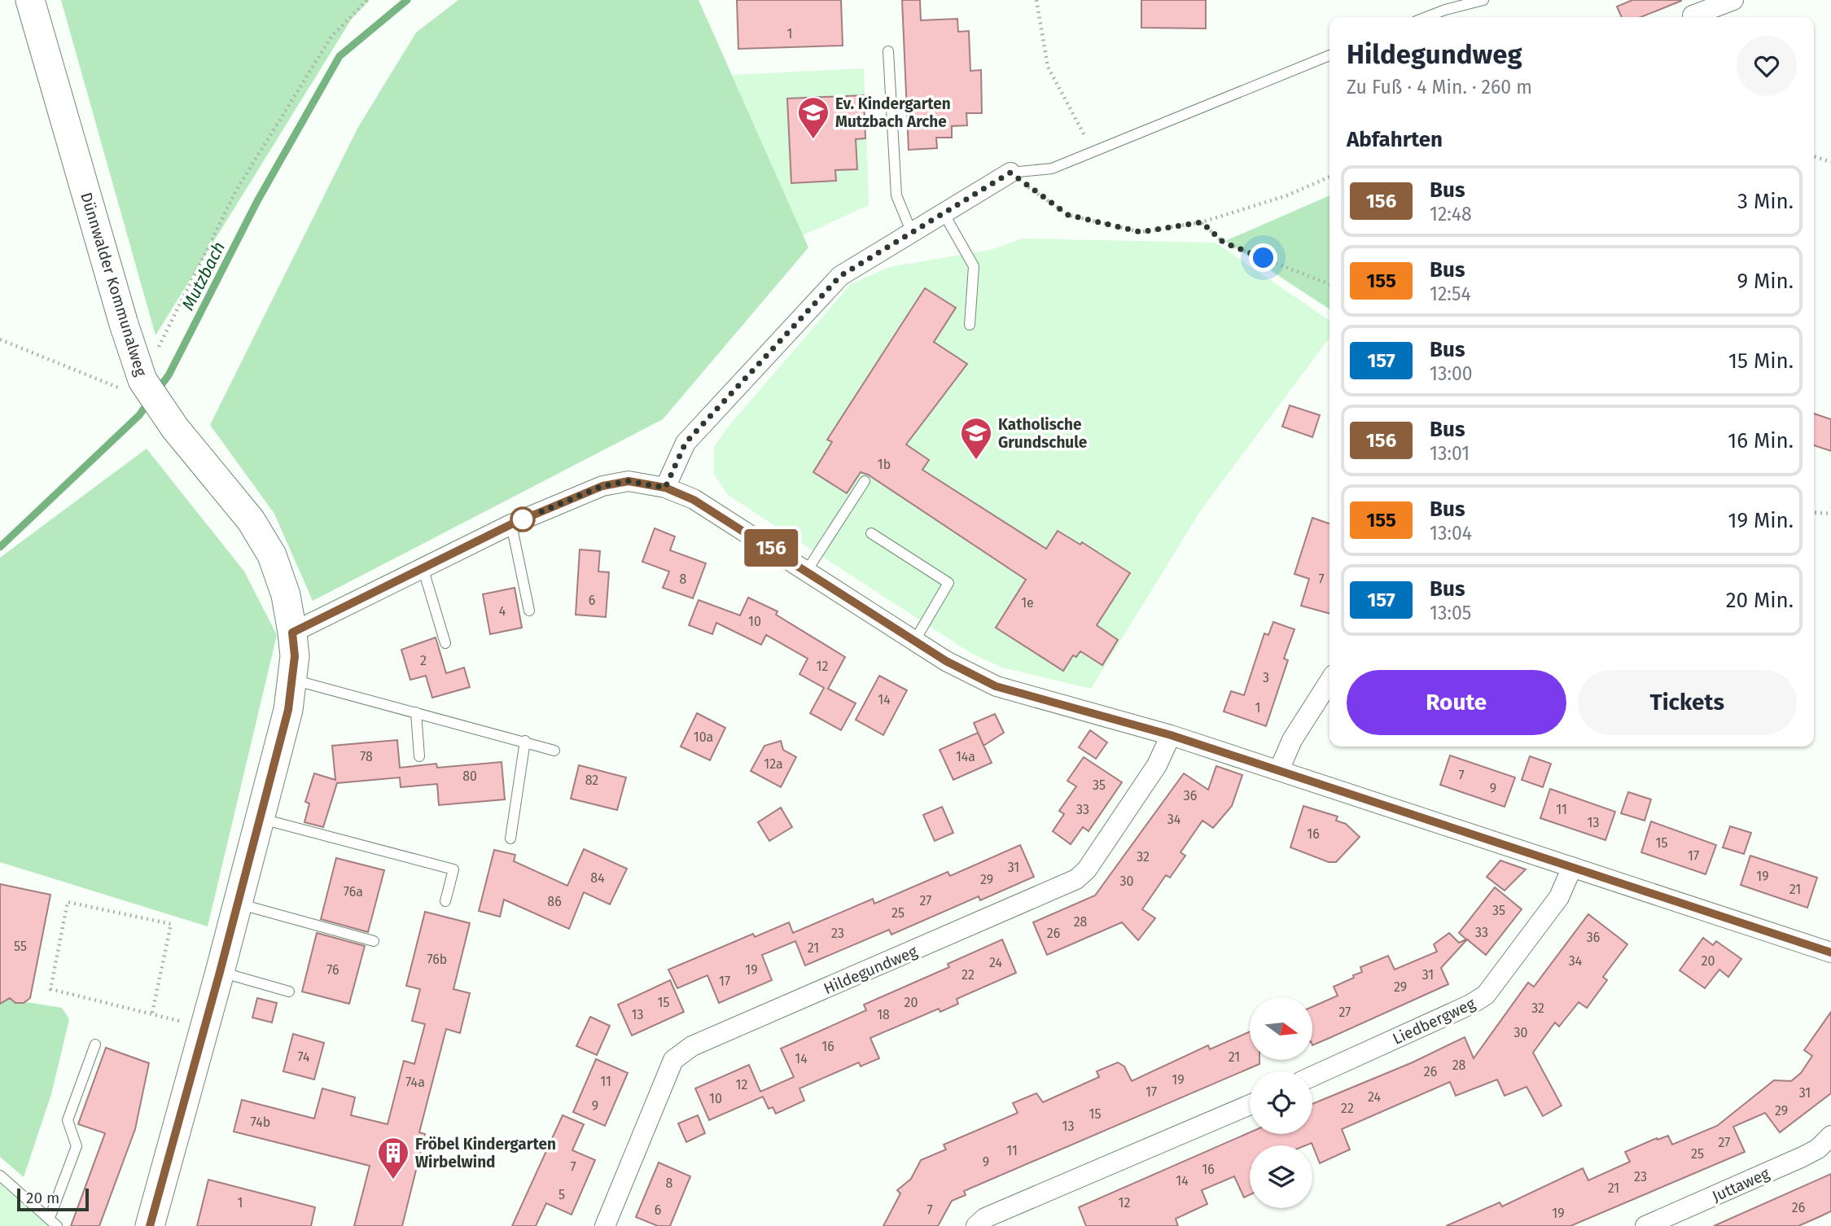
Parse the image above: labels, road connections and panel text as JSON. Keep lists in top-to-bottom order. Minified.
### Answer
{"streets":{"main road":["Dünnwalder Kommunalweg"],"street":["Hildegundweg","Liedbergweg","Juttaweg"]},"water":["Mutzbach"],"places":{"school or university":["Ev. Kindergarten Mutzbach Arche","Katholische Grundschule"],"building":["Fröbel Kindergarten Wirbelwind"]},"lines":["bus line 156"],"house_numbers":["1","1b","8","7","6","1e","4","10","2","12","3","14","1","10a","78","14a","12a","7","80","82","35","9","36","33","11","34","13","16","15","17","32","31","19","84","29","30","21","76a","27","86","35","25","28","33","23","26","36","55","21","76b","34","20","24","76","19","22","31","17","29","15","20","32","27","13","18","30","16","74","21","14","28","26","19","11","74a","12","17","31","24","10","9","22","29","15","74b","13","27","11","25","9","7","16","23","14","8","21","5","1","12","26","6","7","19"],"scale_bar":"20 m","north":"right","page":{"on_map":"156","heading":[["Hildegundweg","Zu Fuß · 4 Min. · 260 m"],"Abfahrten"],"list":[{"mark":"156","name":"Bus","note":"12:48","value":"3 Min."},{"mark":"155","name":"Bus","note":"12:54","value":"9 Min."},{"mark":"157","name":"Bus","note":"13:00","value":"15 Min."},{"mark":"156","name":"Bus","note":"13:01","value":"16 Min."},{"mark":"155","name":"Bus","note":"13:04","value":"19 Min."},{"mark":"157","name":"Bus","note":"13:05","value":"20 Min."}],"buttons":["Route","Tickets"],"scale":"20 m"}}
